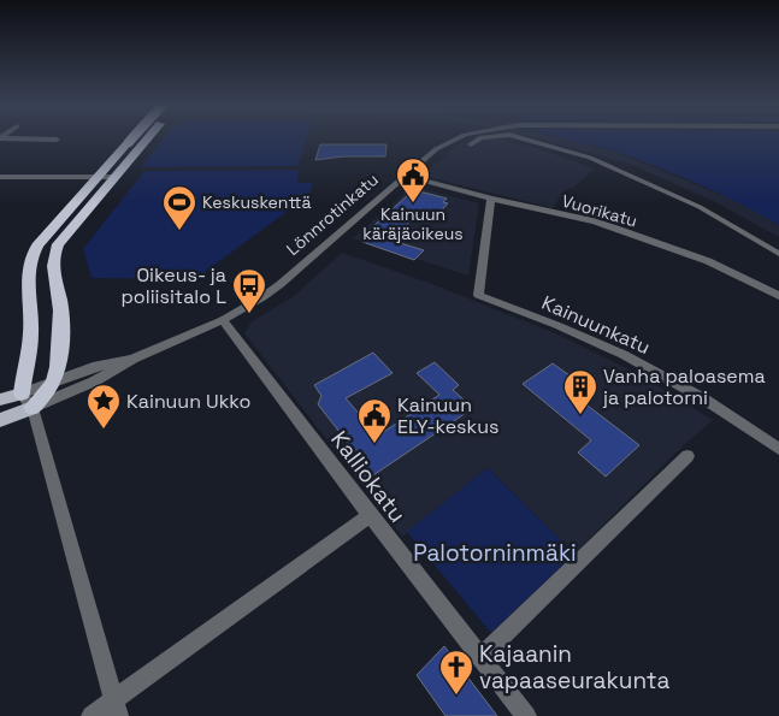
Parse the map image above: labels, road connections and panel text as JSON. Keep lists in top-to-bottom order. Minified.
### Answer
{"streets":{"main road":["Lönnrotinkatu"],"street":["Vuorikatu","Kainuunkatu","Kalliokatu"]},"crossings":[["Vuorikatu","Lönnrotinkatu"],["Vuorikatu","Kainuunkatu"],["Lönnrotinkatu","Kalliokatu"]],"parks":["Palotorninmäki"],"places":{"public building":["Kainuun käräjäoikeus","Kainuun ELY-keskus"],"sports":["Keskuskenttä"],"bus stop":["Oikeus- ja poliisitalo L"],"building":["Vanha paloasema ja palotorni"],"place":["Kainuun Ukko"],"church":["Kajaanin vapaaseurakunta"]}}
